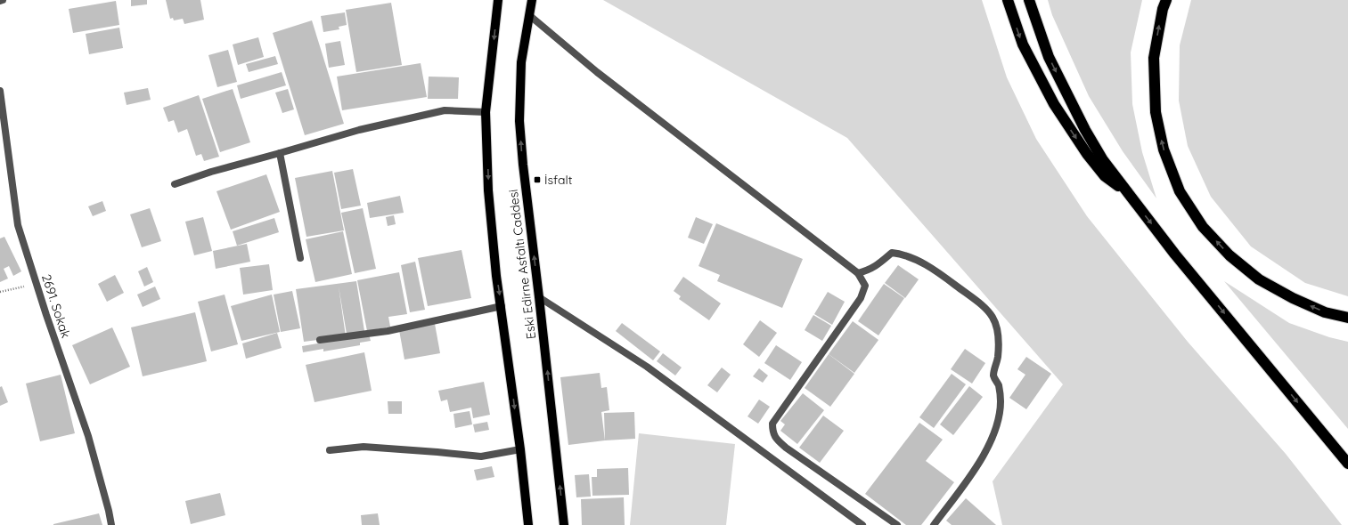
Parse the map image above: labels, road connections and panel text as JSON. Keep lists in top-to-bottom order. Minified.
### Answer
{"streets":{"main road":["Eski Edirne Asfaltı Caddesi"],"street":["2691. Sokak"]},"places":{"transit":["İsfalt"]}}
